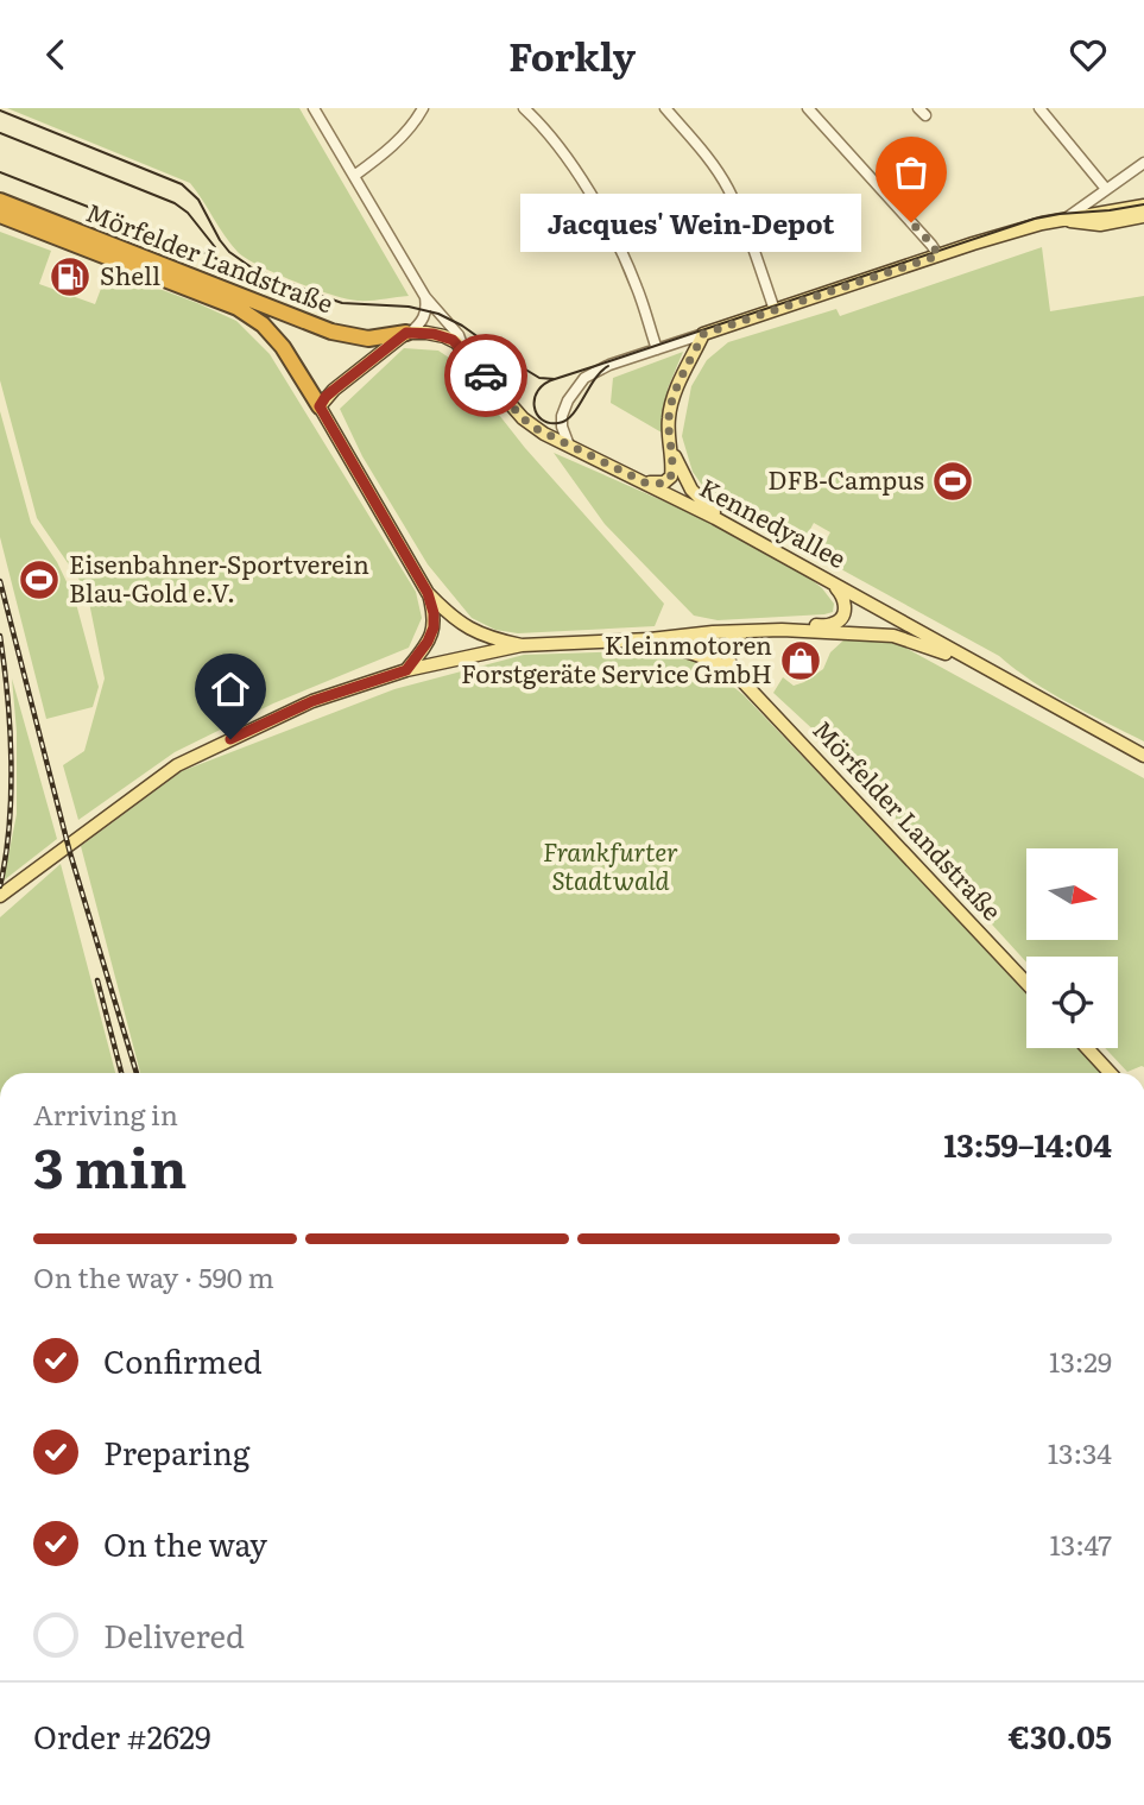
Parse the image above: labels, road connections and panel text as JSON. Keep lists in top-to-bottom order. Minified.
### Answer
{"streets":{"highway":["Mörfelder Landstraße"],"main road":["Kennedyallee"]},"crossings":[["Mörfelder Landstraße","Kennedyallee"]],"parks":["Frankfurter Stadtwald"],"places":{"other":["Jacques' Wein-Depot"],"fuel station":["Shell"],"sports":["DFB-Campus","Eisenbahner-Sportverein Blau-Gold e.V."],"shop":["Kleinmotoren Forstgeräte Service GmbH"]},"north":"right","page":{"header":"Forkly","bubble":"Jacques' Wein-Depot","heading":["3 min","Arriving in","13:59–14:04"],"panel":["Order #2629","€30.05"],"bar":"On the way · 590 m","list":[["Confirmed","13:29"],["Preparing","13:34"],["On the way","13:47"],"Delivered"]}}
